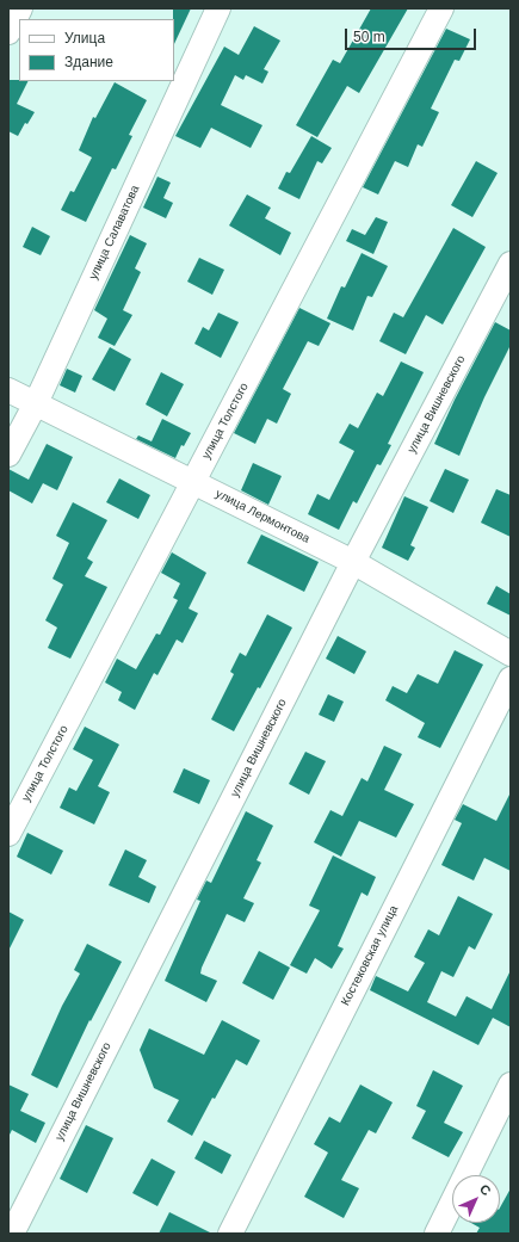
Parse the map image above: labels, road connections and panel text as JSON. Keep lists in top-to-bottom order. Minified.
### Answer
{"streets":{"street":["улица Салаватова","улица Вишневского","улица Толстого","улица Лермонтова","Костековская улица"]},"crossings":[["улица Салаватова","улица Лермонтова"],["улица Вишневского","улица Лермонтова"],["улица Толстого","улица Лермонтова"]],"legend":["Улица","Здание"],"scale_bar":"50 m","north":"top right"}
